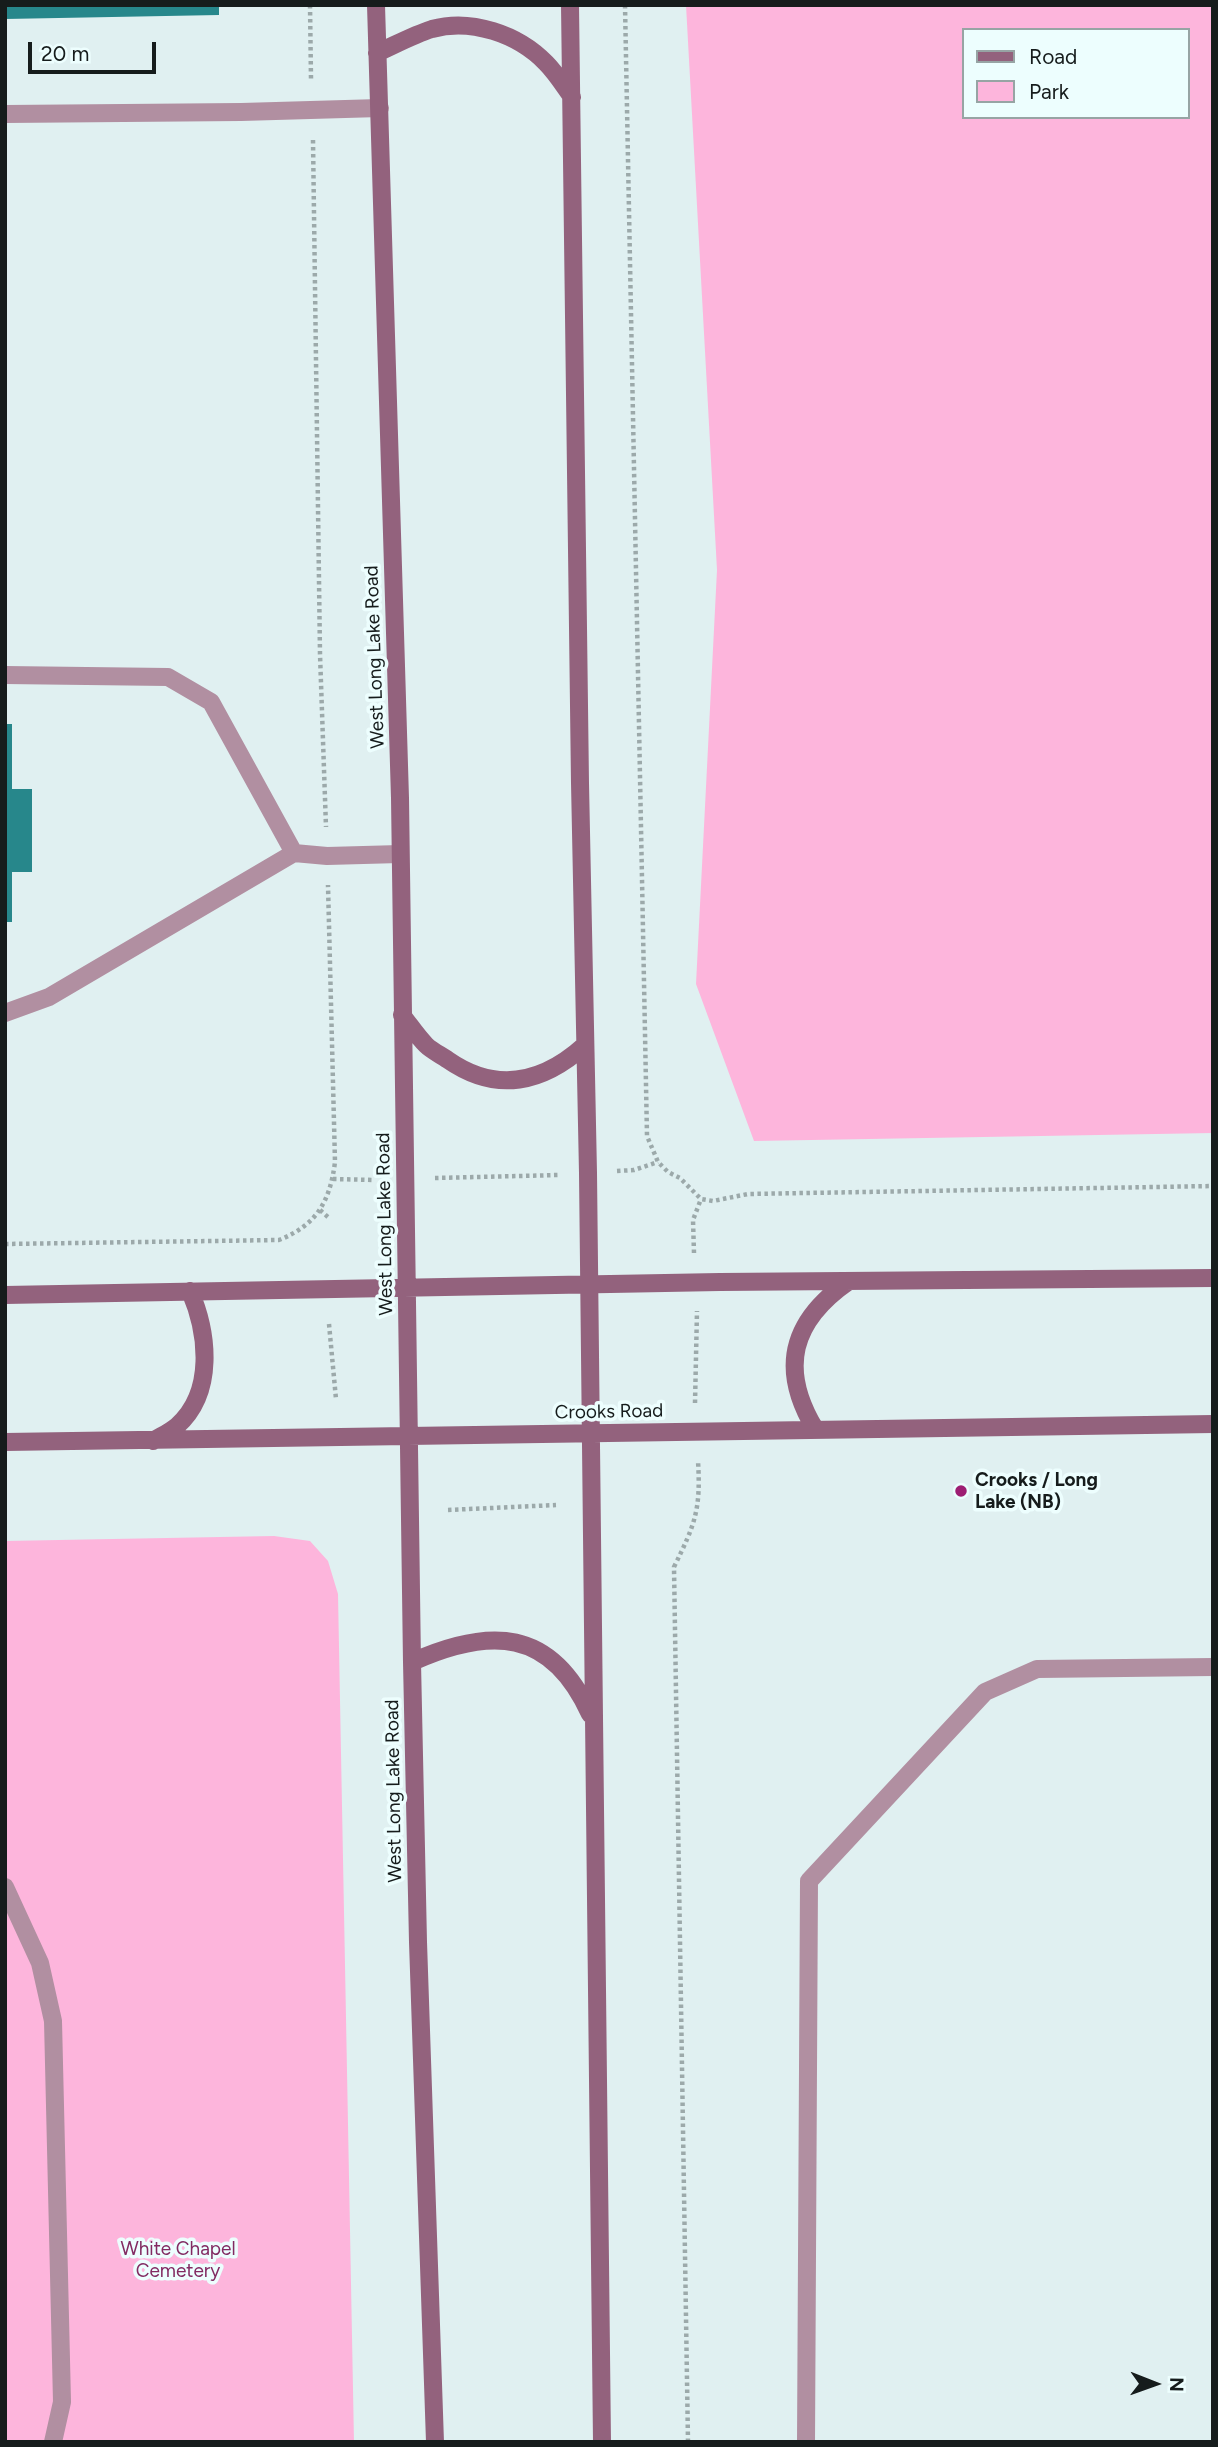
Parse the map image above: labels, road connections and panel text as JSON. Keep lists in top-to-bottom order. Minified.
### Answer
{"streets":{"main road":["West Long Lake Road","Crooks Road"]},"crossings":[["West Long Lake Road","Crooks Road"]],"parks":["White Chapel Cemetery"],"places":["Crooks / Long Lake (NB)"],"legend":["Road","Park"],"scale_bar":"20 m","north":"right"}
